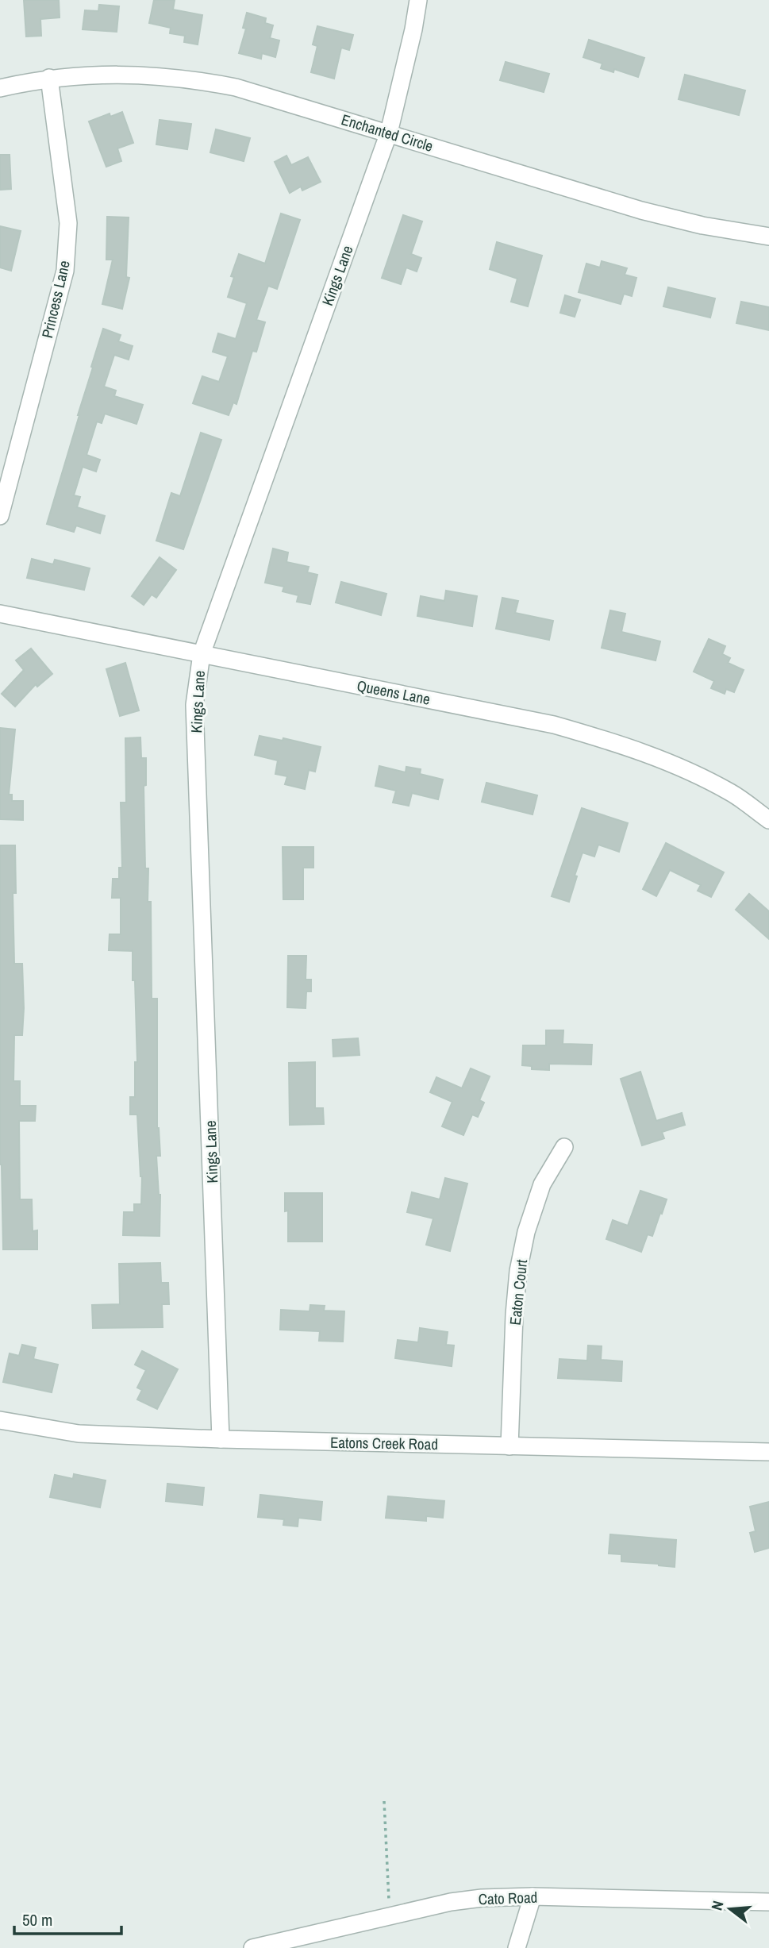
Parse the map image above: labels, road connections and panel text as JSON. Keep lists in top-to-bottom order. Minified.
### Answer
{"streets":{"street":["Enchanted Circle","Kings Lane","Princess Lane","Queens Lane","Eaton Court","Eatons Creek Road","Cato Road"]},"crossings":[["Enchanted Circle","Kings Lane"],["Enchanted Circle","Princess Lane"],["Kings Lane","Queens Lane"],["Kings Lane","Eatons Creek Road"],["Eaton Court","Eatons Creek Road"]],"scale_bar":"50 m","north":"left"}
